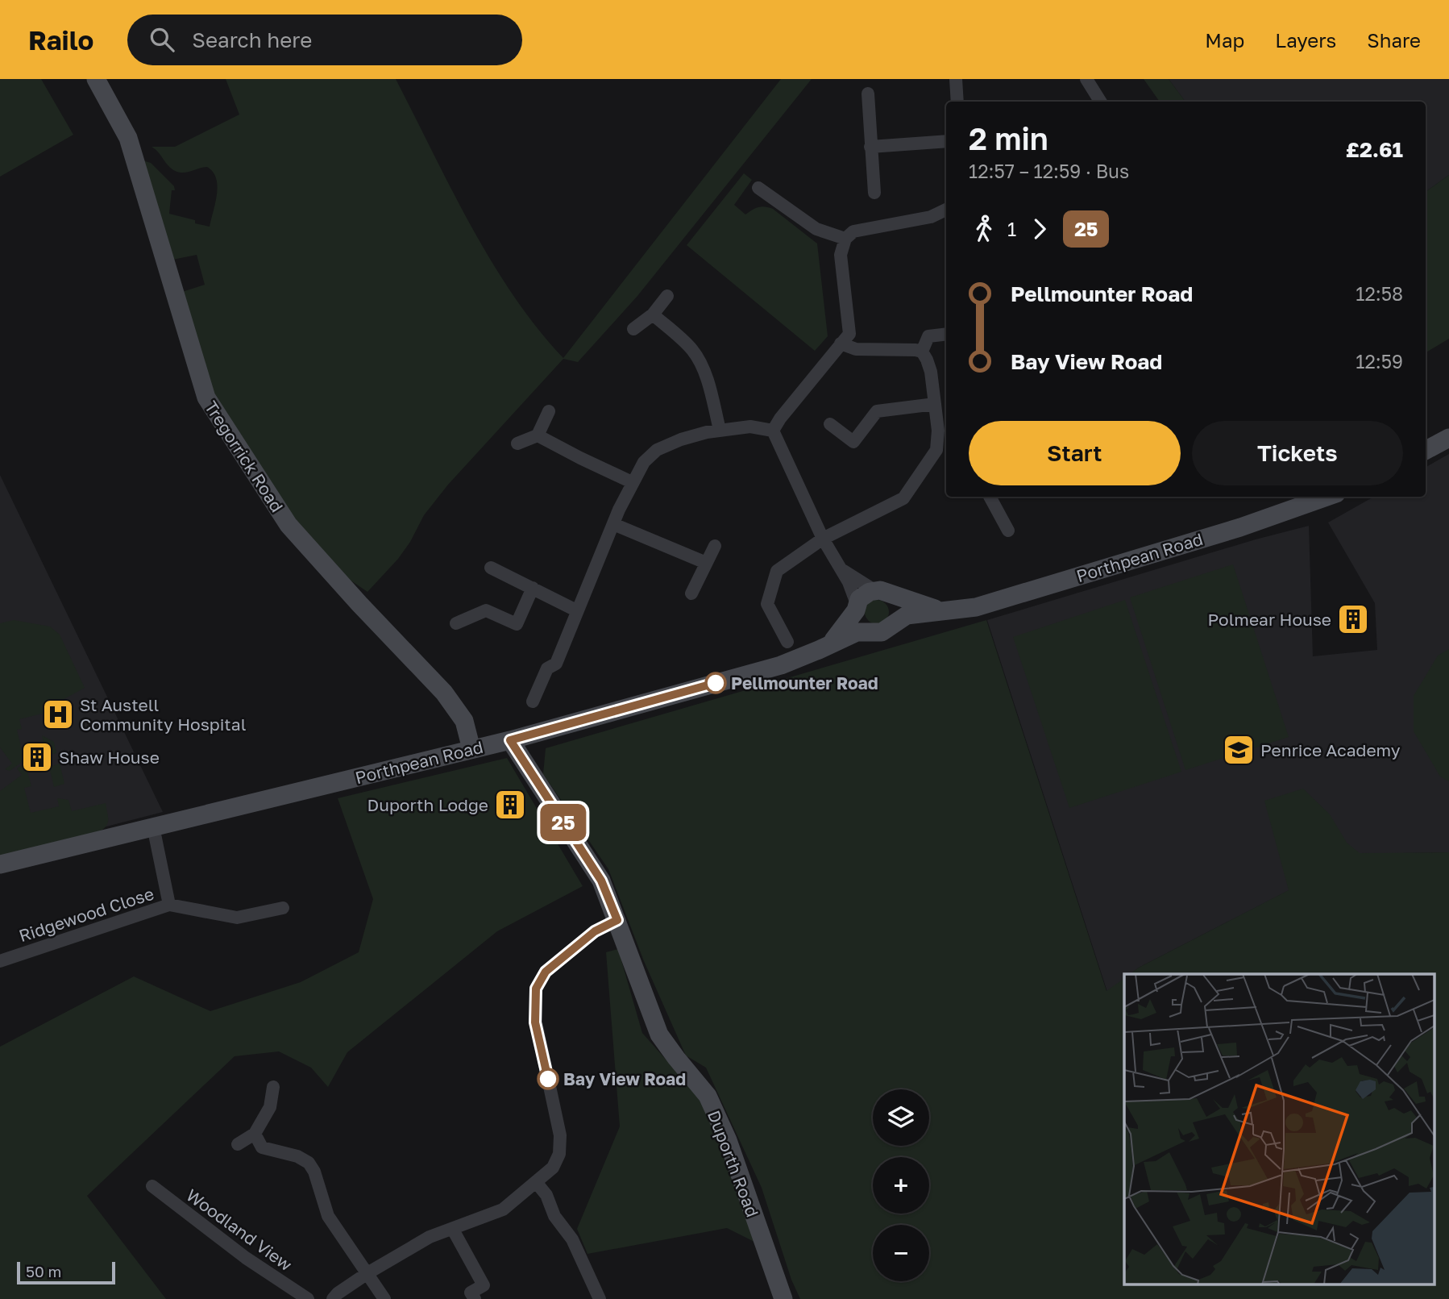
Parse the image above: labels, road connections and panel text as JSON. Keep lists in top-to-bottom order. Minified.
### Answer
{"streets":{"street":["Tregorrick Road","Porthpean Road","Ridgewood Close","Duporth Road","Woodland View"]},"crossings":[["Tregorrick Road","Porthpean Road"],["Porthpean Road","Duporth Road"]],"places":{"building":["Polmear House","Shaw House","Duporth Lodge"],"other":["Pellmounter Road","Bay View Road"],"hospital":["St Austell Community Hospital"],"school or university":["Penrice Academy"]},"lines":["bus line 25"],"scale_bar":"50 m","page":{"header":"Railo","search":"Search here","nav":["Map","Layers","Share"],"on_map":"25","heading":["2 min","12:57 – 12:59 · Bus","£2.61"],"legs":["1","25"],"list":[{"name":"Pellmounter Road","value":"12:58"},{"name":"Bay View Road","value":"12:59"}],"buttons":["Start","Tickets"],"map_buttons":["+","−"],"scale":"50 m"}}
